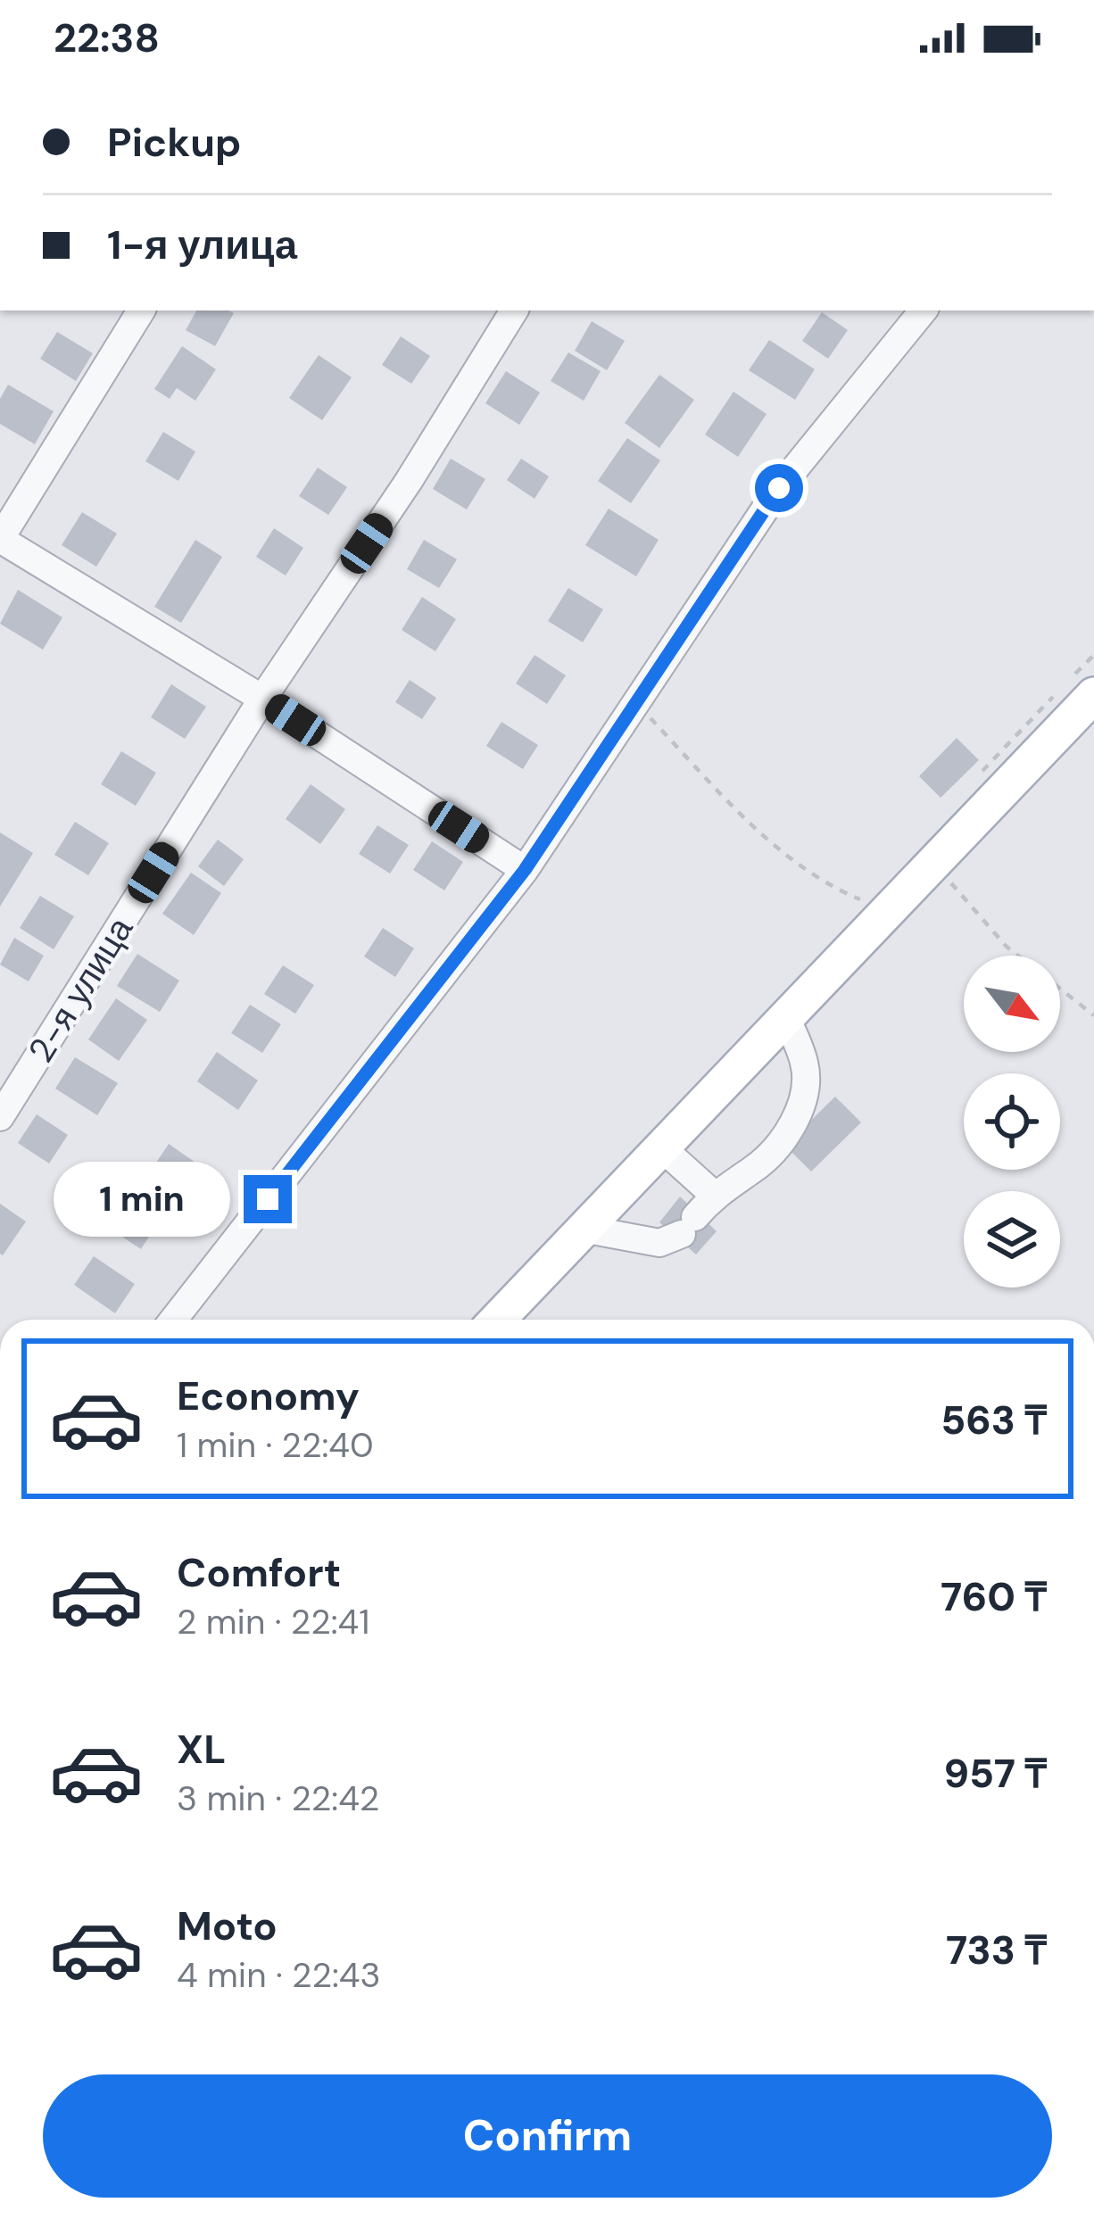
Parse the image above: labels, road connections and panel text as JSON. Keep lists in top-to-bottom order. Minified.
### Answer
{"streets":{"street":["2-я улица"]},"north":"bottom right","page":{"status":"22:38","banner":["Pickup","1-я улица"],"bubble":"1 min","list":[{"name":"Economy","note":"1 min · 22:40","value":"563 ₸"},{"name":"Comfort","note":"2 min · 22:41","value":"760 ₸"},{"name":"XL","note":"3 min · 22:42","value":"957 ₸"},{"name":"Moto","note":"4 min · 22:43","value":"733 ₸"}],"buttons":"Confirm"}}
